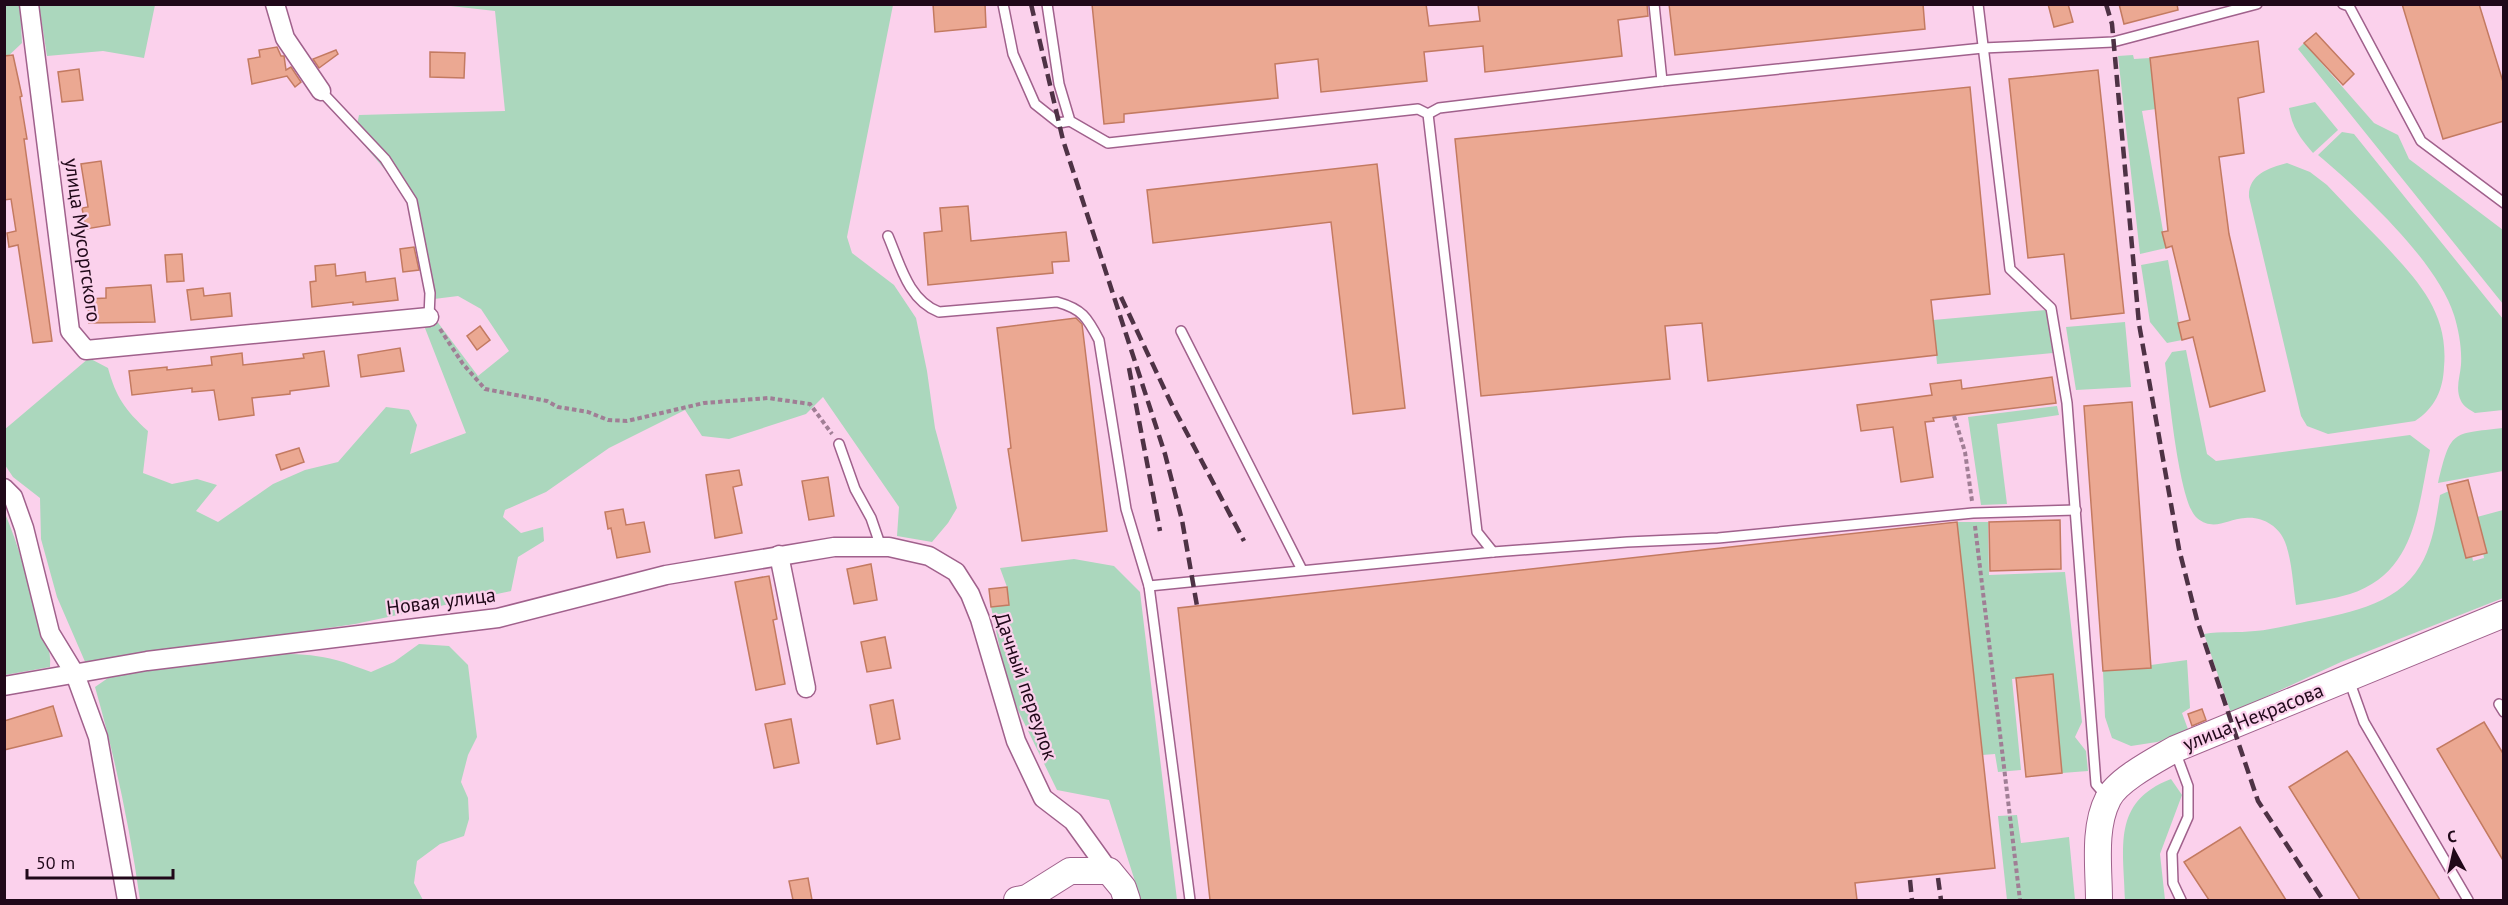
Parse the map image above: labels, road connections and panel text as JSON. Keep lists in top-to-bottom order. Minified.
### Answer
{"streets":{"main road":["улица Некрасова"],"street":["улица Мусоргского","Новая улица","Дачный переулок"]},"crossings":[["Новая улица","Дачный переулок"]],"scale_bar":"50 m","north":"top"}
